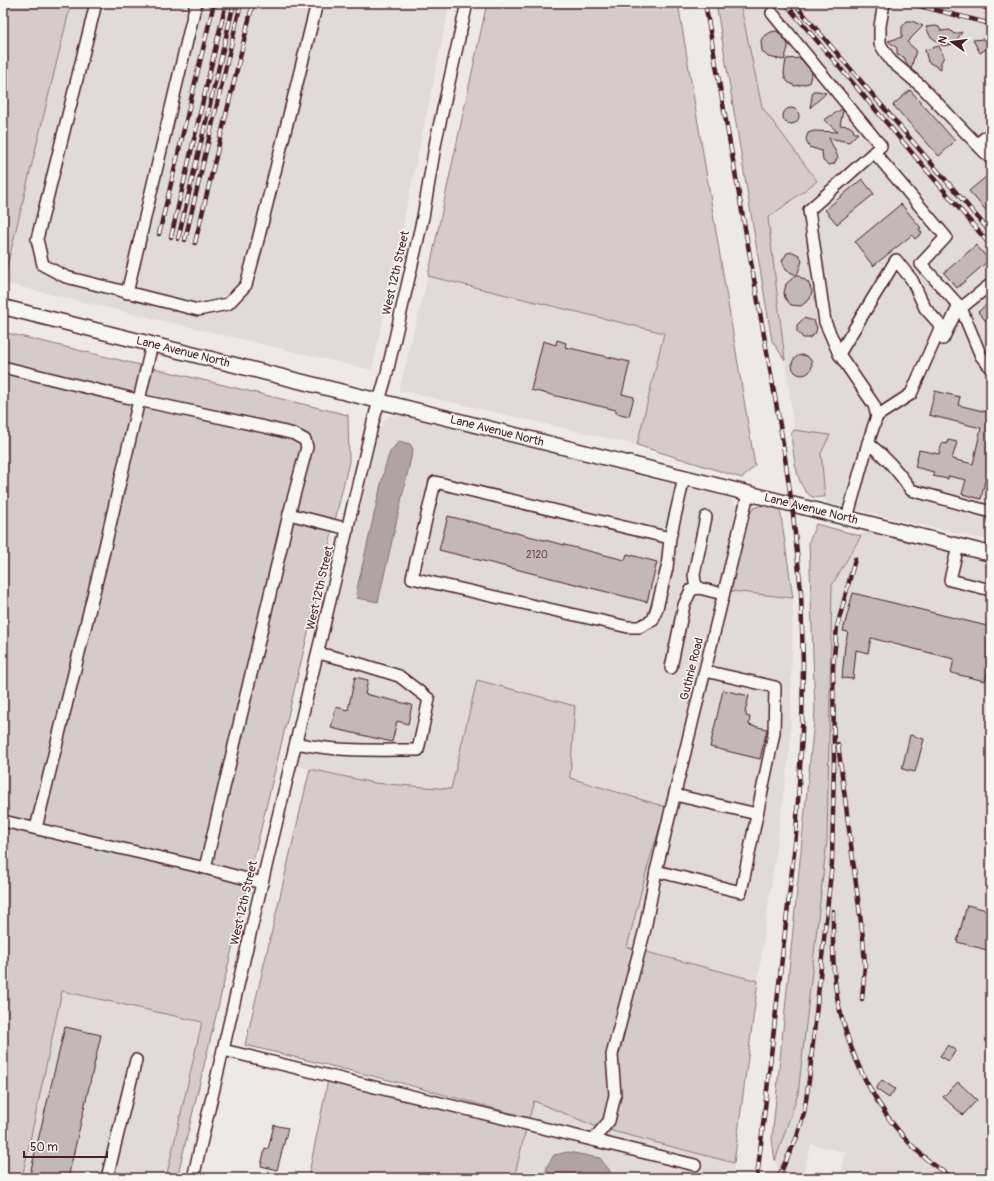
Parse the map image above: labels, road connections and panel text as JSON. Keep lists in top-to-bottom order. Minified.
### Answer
{"streets":{"main road":["Lane Avenue North"],"street":["West 12th Street","Guthrie Road"]},"crossings":[["West 12th Street","Lane Avenue North"],["Lane Avenue North","Guthrie Road"]],"house_numbers":["2120"],"scale_bar":"50 m","north":"left"}
